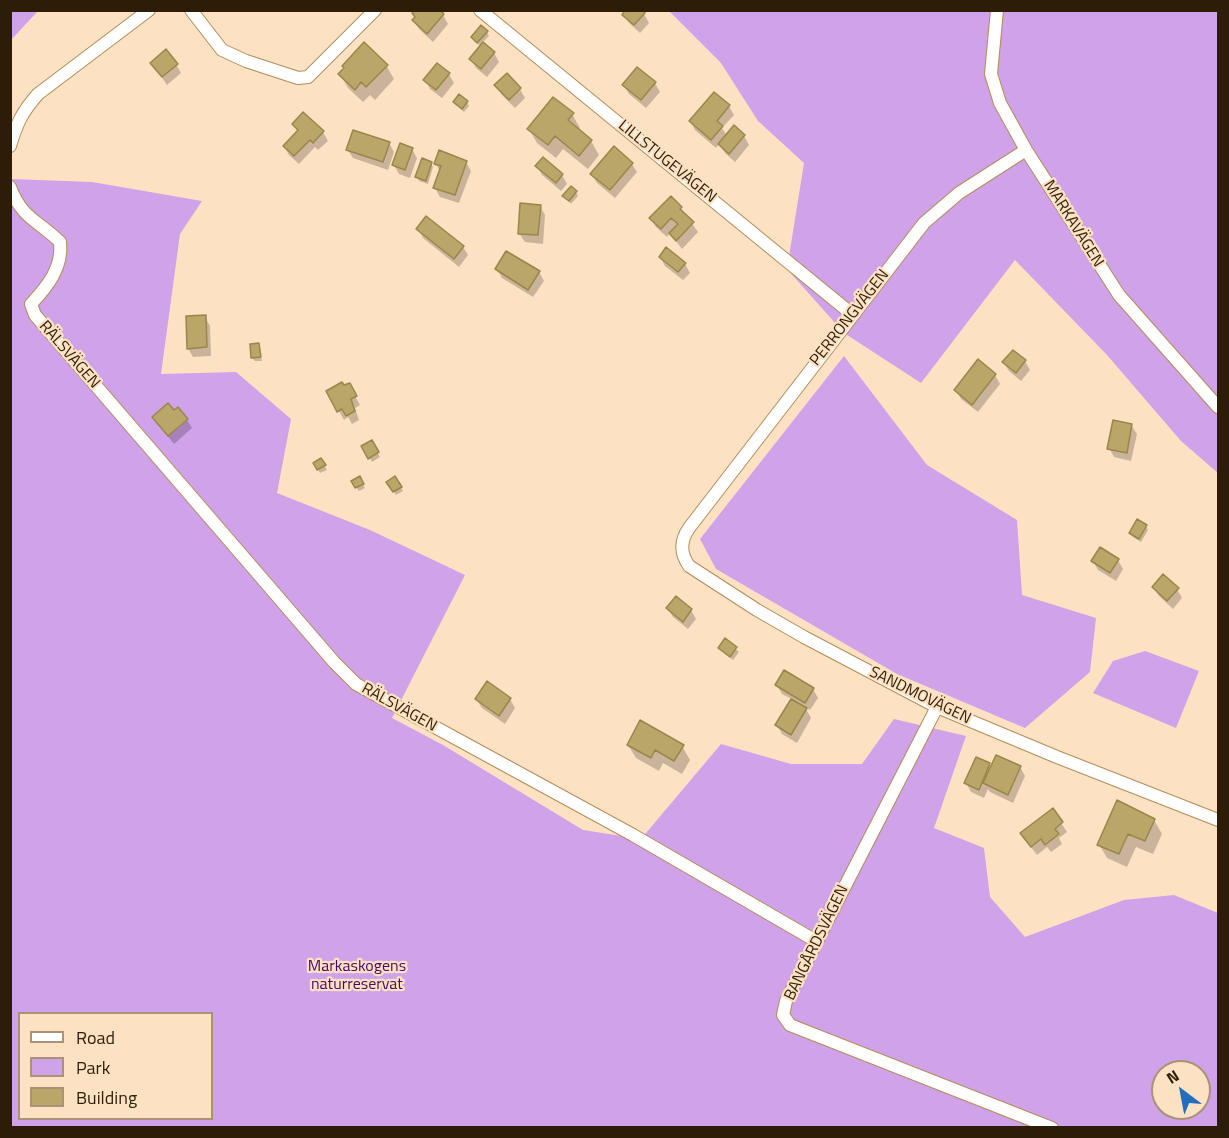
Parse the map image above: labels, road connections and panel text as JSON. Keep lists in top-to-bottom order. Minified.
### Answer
{"streets":{"street":["LILLSTUGEVÄGEN","MARKAVÄGEN","PERRONGVÄGEN","RÄLSVÄGEN","SANDMOVÄGEN","BANGÅRDSVÄGEN"]},"crossings":[["LILLSTUGEVÄGEN","PERRONGVÄGEN"],["MARKAVÄGEN","PERRONGVÄGEN"],["PERRONGVÄGEN","SANDMOVÄGEN"],["RÄLSVÄGEN","BANGÅRDSVÄGEN"],["SANDMOVÄGEN","BANGÅRDSVÄGEN"]],"parks":["Markaskogens naturreservat"],"legend":["Road","Park","Building"],"north":"top left"}
